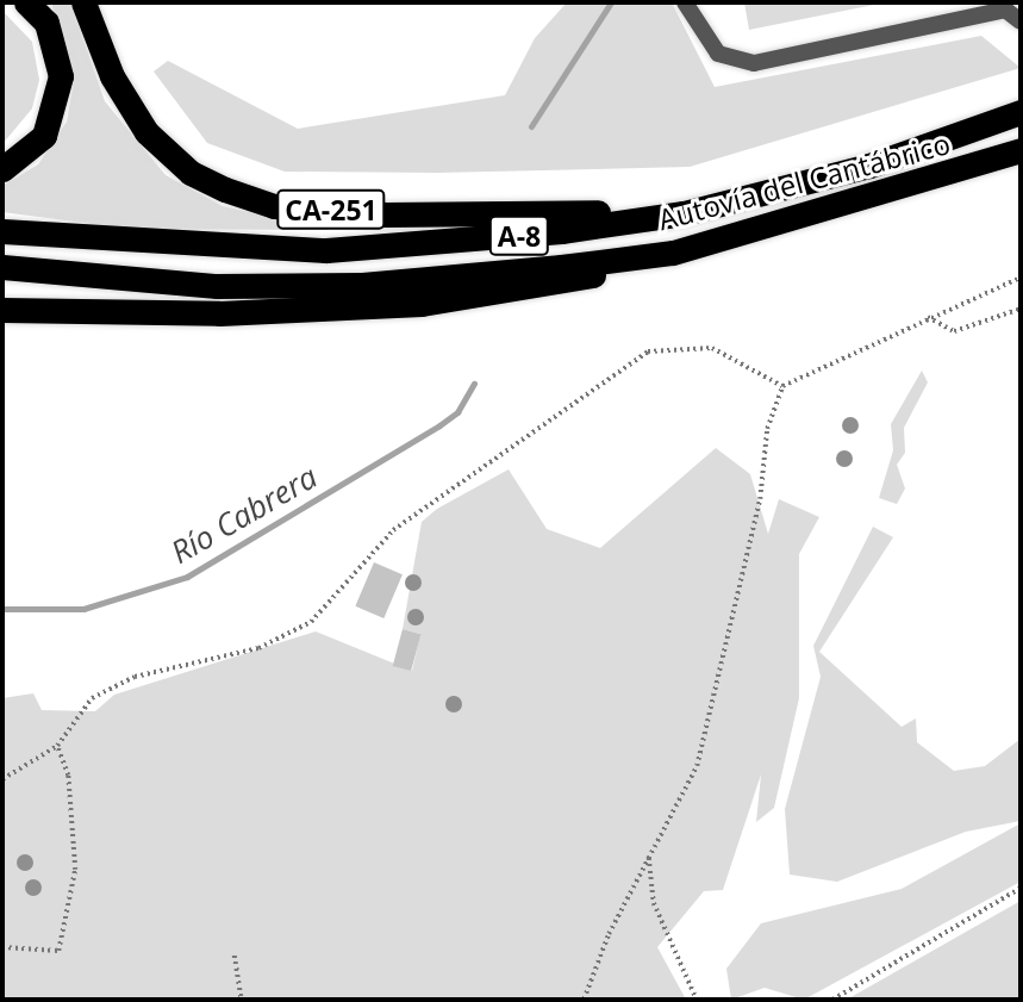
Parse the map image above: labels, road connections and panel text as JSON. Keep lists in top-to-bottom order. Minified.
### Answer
{"streets":{"highway":["Autovía del Cantábrico","CA-251","A-8"]},"crossings":[["Autovía del Cantábrico","CA-251"]],"water":["Río Cabrera"]}
